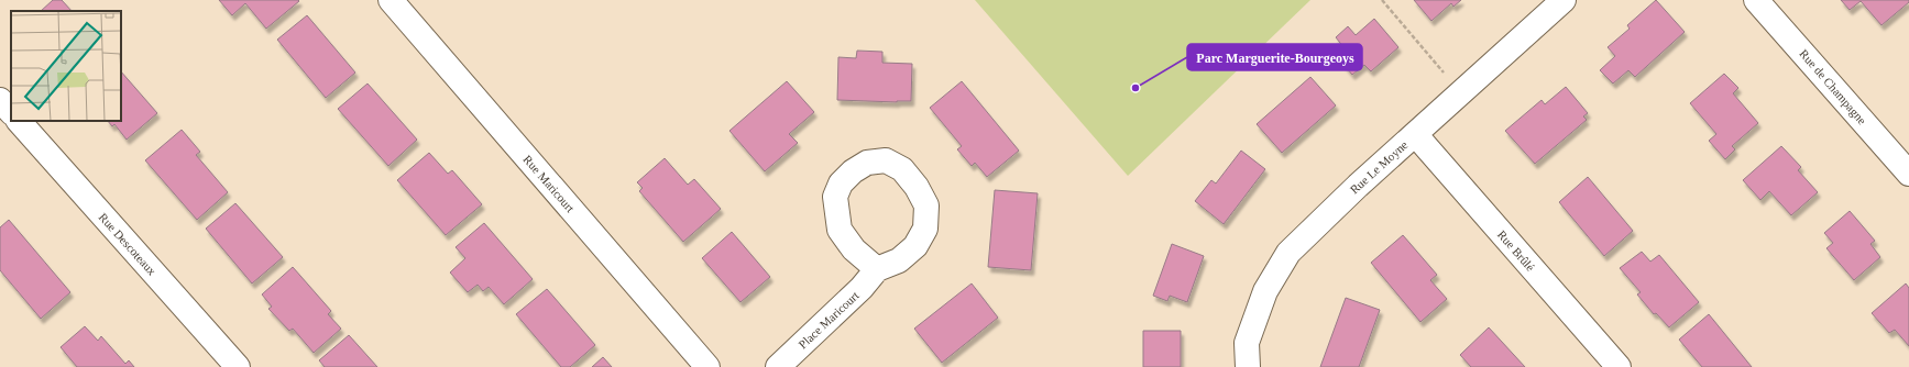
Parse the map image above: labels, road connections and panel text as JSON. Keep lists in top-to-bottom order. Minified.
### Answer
{"streets":{"street":["Rue de Champagne","Rue Le Moyne","Rue Maricourt","Rue Descoteaux","Rue Brûlé","Place Maricourt"]},"crossings":[["Rue Le Moyne","Rue Brûlé"]],"places":["Parc Marguerite-Bourgeoys"]}
